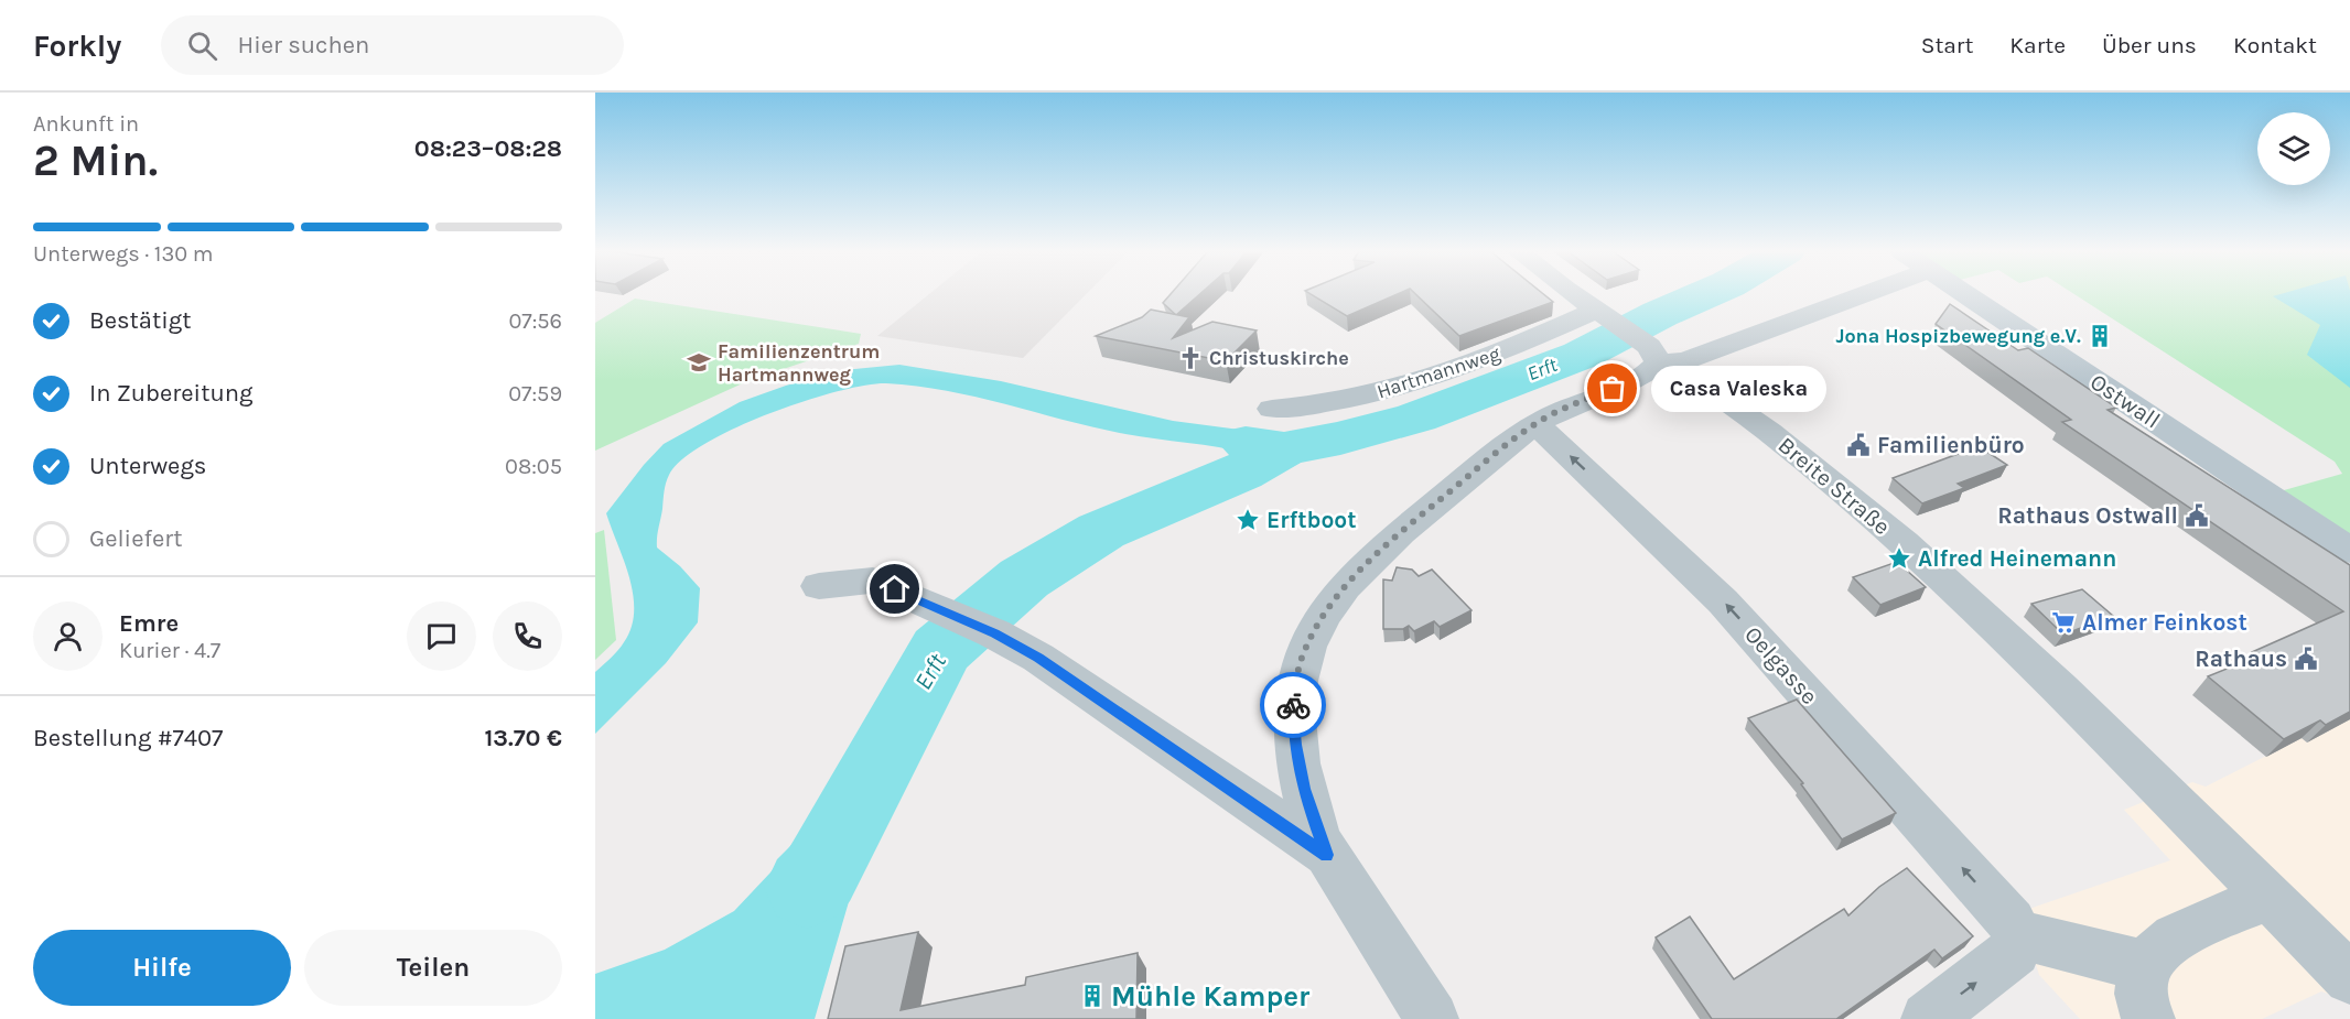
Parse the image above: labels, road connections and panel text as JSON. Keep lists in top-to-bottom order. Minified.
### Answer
{"streets":{"main road":["Ostwall"],"street":["Hartmannweg","Breite Straße","Oelgasse"]},"crossings":[["Hartmannweg","Breite Straße"]],"one_way":["Oelgasse"],"water":["Erft"],"places":{"building":["Jona Hospizbewegung e.V.","Mühle Kamper"],"church":["Christuskirche"],"school or university":["Familienzentrum Hartmannweg"],"other":["Casa Valeska"],"public building":["Familienbüro","Rathaus Ostwall","Rathaus"],"place":["Erftboot","Alfred Heinemann"],"supermarket":["Almer Feinkost"]},"page":{"header":"Forkly","search":"Hier suchen","nav":["Start","Karte","Über uns","Kontakt"],"heading":["2 Min.","Ankunft in","08:23–08:28"],"panel":["Emre","Kurier · 4.7","Bestellung #7407","13.70 €"],"bar":"Unterwegs · 130 m","list":[["Bestätigt","07:56"],["In Zubereitung","07:59"],["Unterwegs","08:05"],"Geliefert"],"bubble":"Casa Valeska","buttons":["Hilfe","Teilen"]}}
